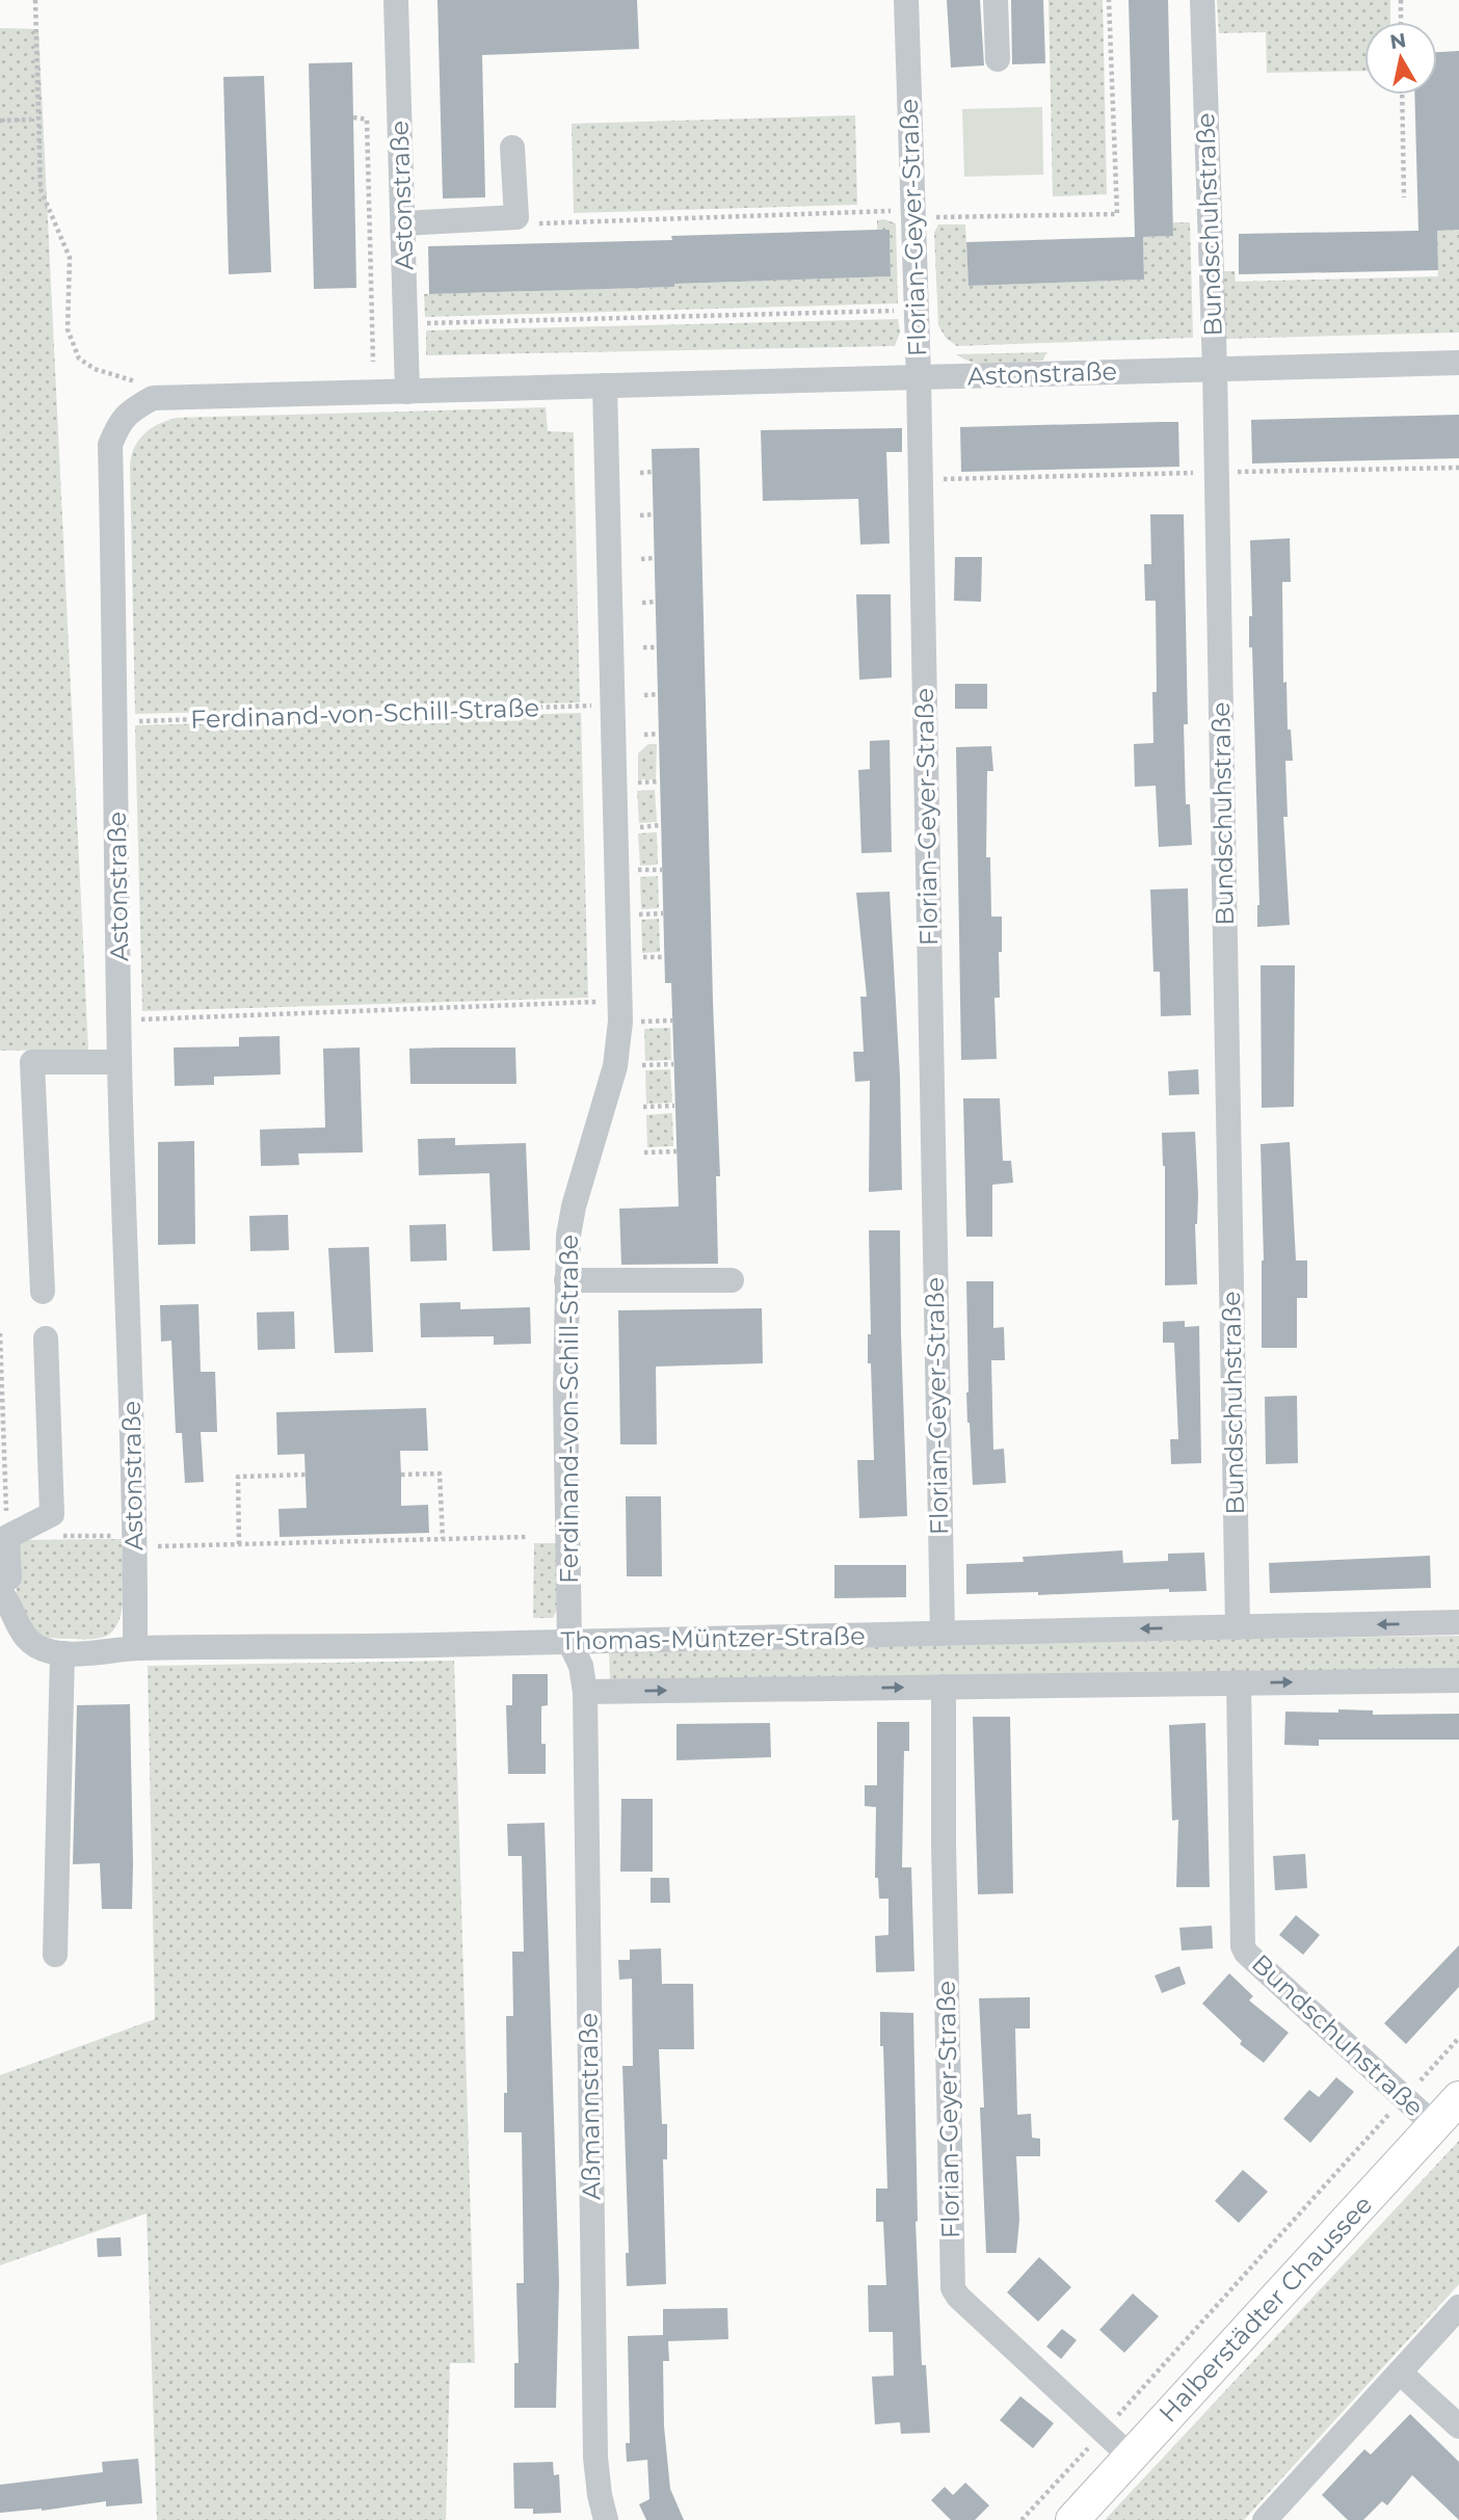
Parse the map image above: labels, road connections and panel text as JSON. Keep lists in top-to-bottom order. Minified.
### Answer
{"streets":{"main road":["Halberstädter Chaussee"],"street":["Astonstraße","Bundschuhstraße","Florian-Geyer-Straße","Ferdinand-von-Schill-Straße","Thomas-Müntzer-Straße","Aßmannstraße"]},"crossings":[["Astonstraße","Bundschuhstraße"],["Astonstraße","Florian-Geyer-Straße"],["Astonstraße","Ferdinand-von-Schill-Straße"],["Astonstraße","Thomas-Müntzer-Straße"],["Bundschuhstraße","Thomas-Müntzer-Straße"],["Bundschuhstraße","Halberstädter Chaussee"],["Florian-Geyer-Straße","Thomas-Müntzer-Straße"],["Florian-Geyer-Straße","Halberstädter Chaussee"],["Ferdinand-von-Schill-Straße","Thomas-Müntzer-Straße"],["Ferdinand-von-Schill-Straße","Aßmannstraße"],["Thomas-Müntzer-Straße","Aßmannstraße"]],"north":"top"}
